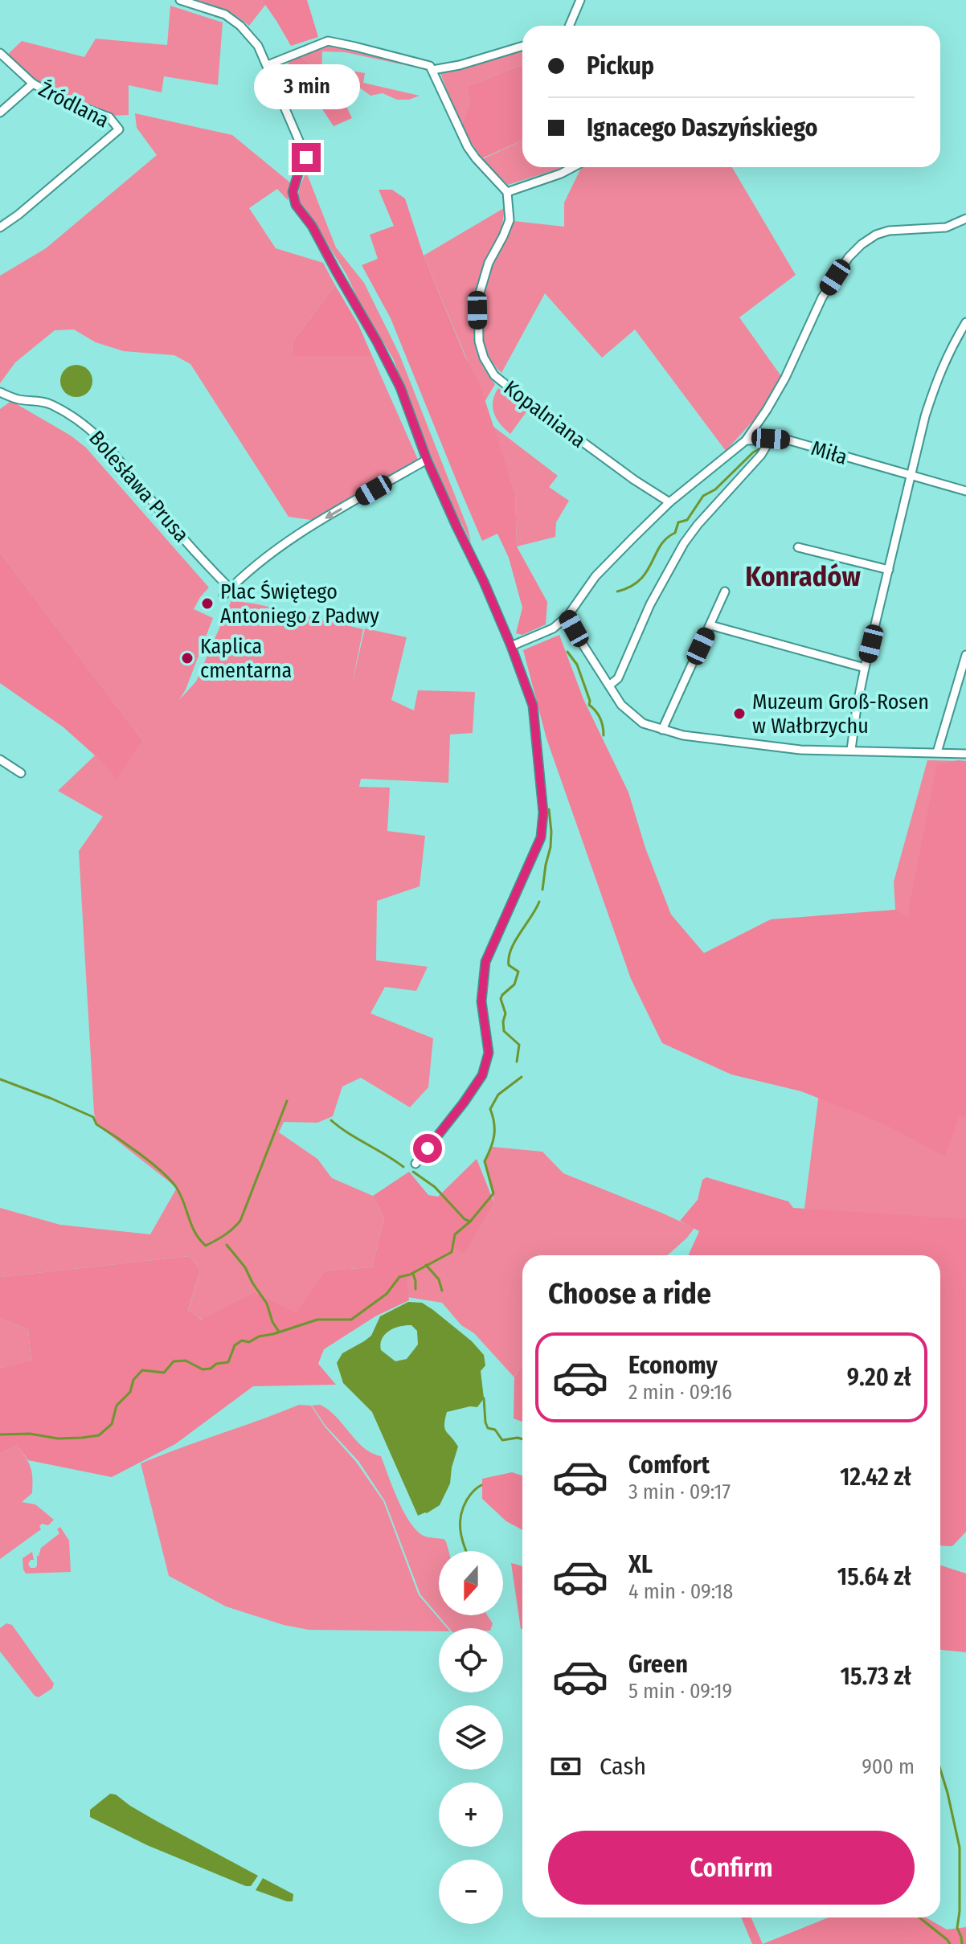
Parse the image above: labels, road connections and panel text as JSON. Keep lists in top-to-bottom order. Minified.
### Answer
{"streets":{"street":["Źródlana","Kopalniana","Miła","Bolesława Prusa"]},"districts":["Konradów"],"places":["Plac Świętego Antoniego z Padwy","Kaplica cmentarna","Muzeum Groß-Rosen w Wałbrzychu"],"north":"bottom","page":{"banner":["Pickup","Ignacego Daszyńskiego"],"bubble":"3 min","heading":"Choose a ride","list":[{"name":"Economy","note":"2 min · 09:16","value":"9.20 zł"},{"name":"Comfort","note":"3 min · 09:17","value":"12.42 zł"},{"name":"XL","note":"4 min · 09:18","value":"15.64 zł"},{"name":"Green","note":"5 min · 09:19","value":"15.73 zł"}],"map_buttons":["+","−"],"pay":["Cash","900 m"],"buttons":"Confirm"}}
